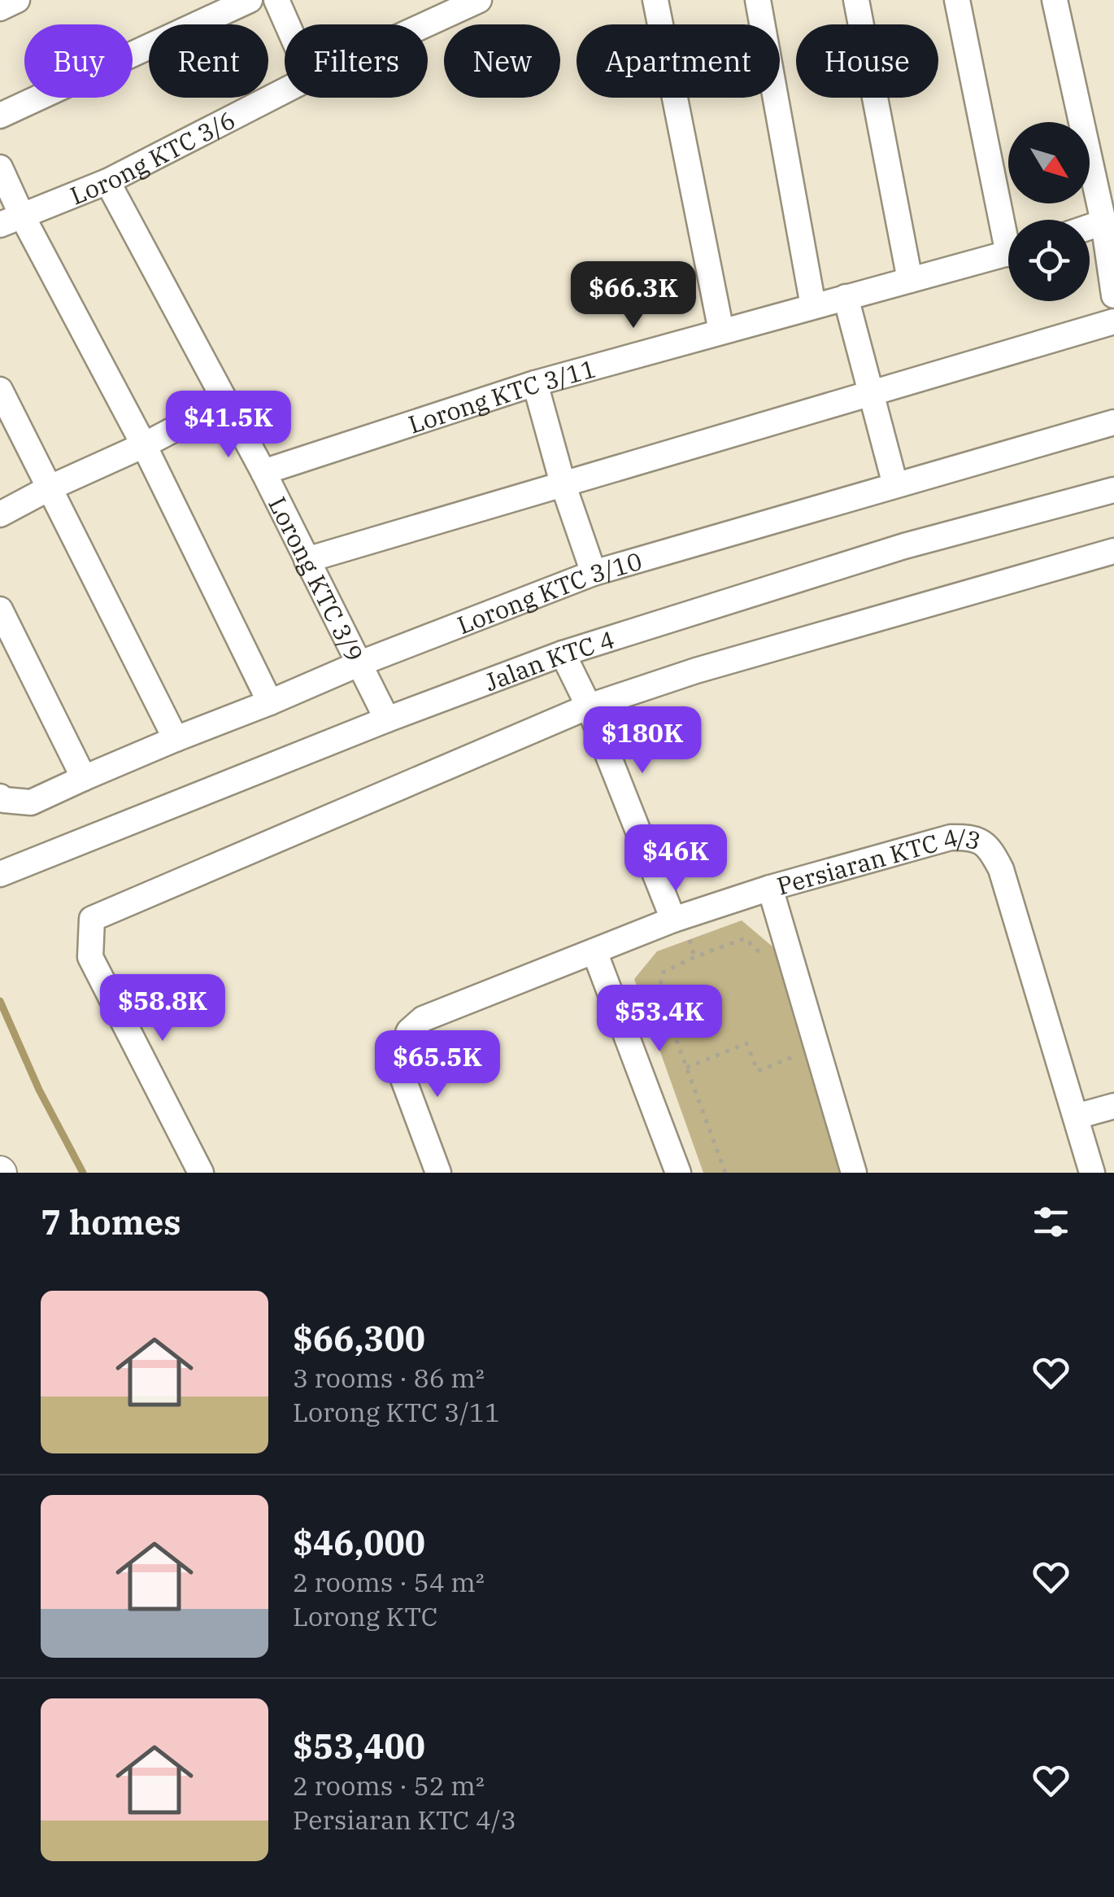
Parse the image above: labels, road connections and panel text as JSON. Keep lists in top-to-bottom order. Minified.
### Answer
{"streets":{"street":["Lorong KTC 3/6","Lorong KTC 3/11","Lorong KTC 3/9","Lorong KTC 3/10","Jalan KTC 4","Persiaran KTC 4/3"]},"crossings":[["Lorong KTC 3/6","Lorong KTC 3/9"],["Lorong KTC 3/11","Lorong KTC 3/9"],["Lorong KTC 3/9","Lorong KTC 3/10"],["Lorong KTC 3/9","Jalan KTC 4"]],"north":"bottom right","page":{"chip":["Buy","Rent","Filters","New","Apartment","House"],"price":["$66.3K","$41.5K","$180K","$46K","$58.8K","$53.4K","$65.5K"],"heading":"7 homes","list":[{"name":"$66,300","note":"3 rooms · 86 m² · Lorong KTC 3/11"},{"name":"$46,000","note":"2 rooms · 54 m² · Lorong KTC"},{"name":"$53,400","note":"2 rooms · 52 m² · Persiaran KTC 4/3"}]}}
